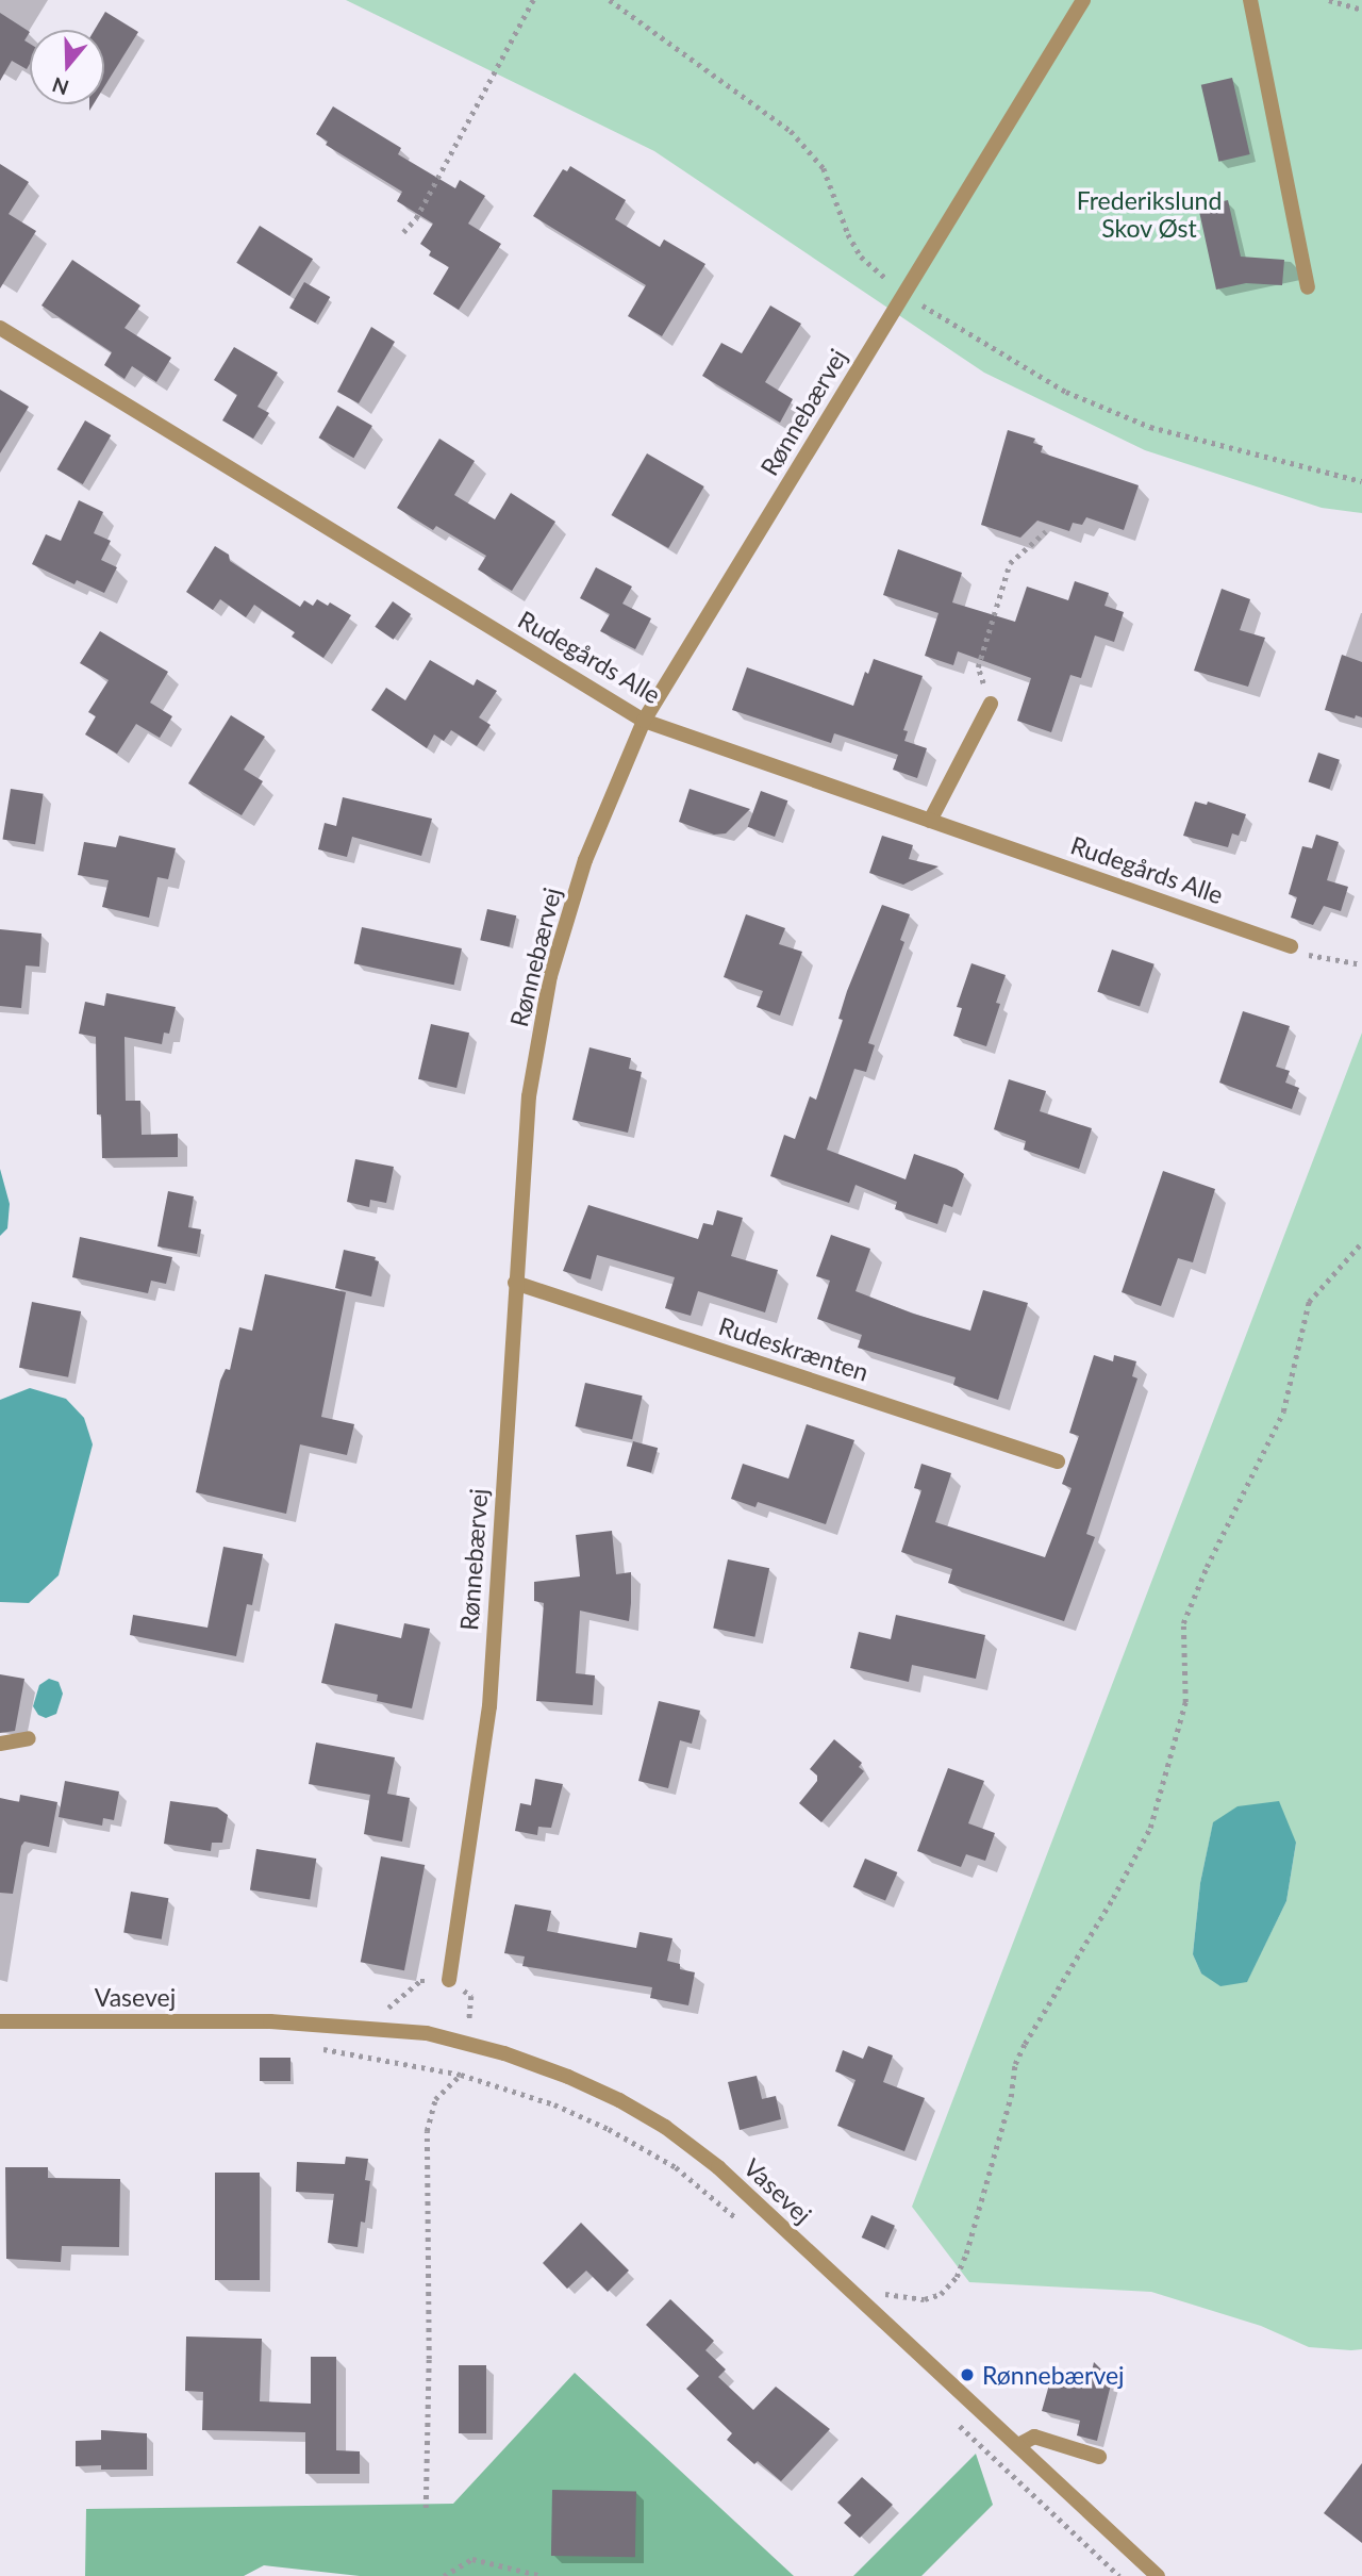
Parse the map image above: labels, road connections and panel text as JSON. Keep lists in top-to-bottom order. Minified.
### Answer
{"streets":{"street":["Rønnebærvej","Rudegårds Alle","Rudeskrænten","Vasevej"]},"crossings":[["Rønnebærvej","Rudegårds Alle"],["Rønnebærvej","Rudeskrænten"]],"parks":["Frederikslund Skov Øst"],"places":["Rønnebærvej"],"north":"bottom"}
